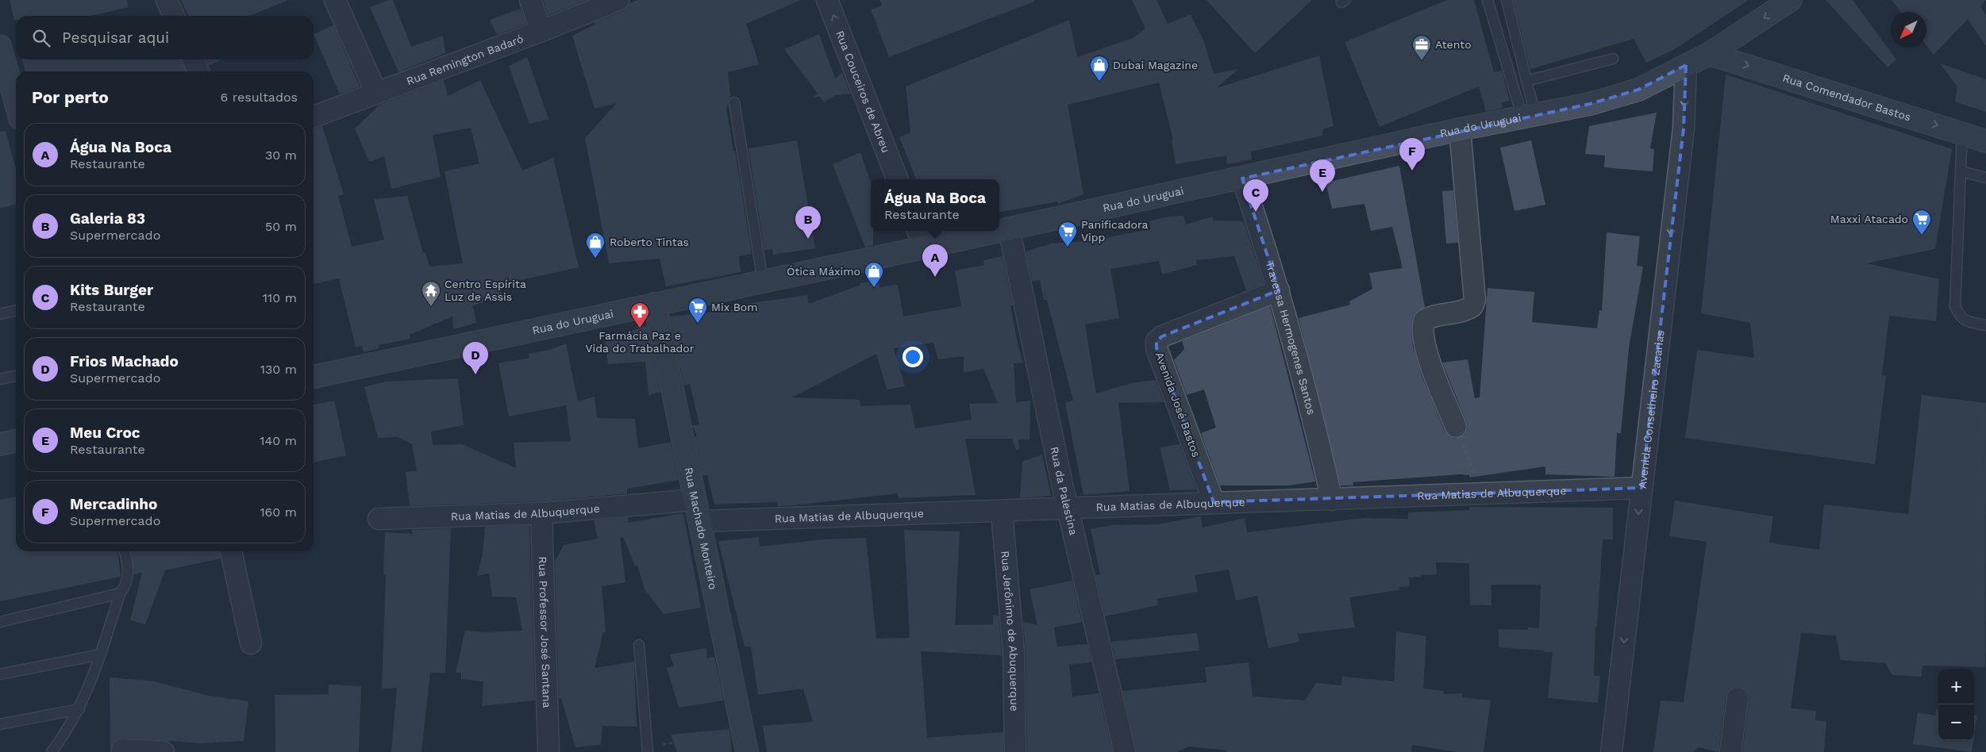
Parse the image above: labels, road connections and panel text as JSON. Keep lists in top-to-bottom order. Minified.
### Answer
{"streets":{"street":["Rua Remington Badaró","Rua Couceiros de Abreu","Rua Comendador Bastos","Rua do Uruguai","Travessa Hermogenes Santos","Avenida José Bastos","Avenida Conselheiro Zacarias","Rua da Palestina","Rua Matias de Albuquerque","Rua Machado Monteiro","Rua Jerônimo de Abuquerque","Rua Professor José Santana"]},"crossings":[["Rua Comendador Bastos","Rua do Uruguai"],["Rua do Uruguai","Travessa Hermogenes Santos"],["Rua do Uruguai","Avenida Conselheiro Zacarias"],["Rua do Uruguai","Rua da Palestina"],["Rua do Uruguai","Rua Machado Monteiro"],["Travessa Hermogenes Santos","Avenida José Bastos"],["Travessa Hermogenes Santos","Rua Matias de Albuquerque"],["Avenida José Bastos","Rua Matias de Albuquerque"],["Avenida Conselheiro Zacarias","Rua Matias de Albuquerque"],["Rua da Palestina","Rua Matias de Albuquerque"],["Rua Matias de Albuquerque","Rua Machado Monteiro"],["Rua Matias de Albuquerque","Rua Jerônimo de Abuquerque"],["Rua Matias de Albuquerque","Rua Professor José Santana"]],"one_way":["Rua Couceiros de Abreu","Rua Comendador Bastos","Avenida Conselheiro Zacarias"],"places":{"office":["Atento"],"shop":["Dubai Magazine","Roberto Tintas","Ótica Máximo"],"supermarket":["Maxxi Atacado","Panificadora Vipp","Mix Bom"],"temple":["Centro Espírita Luz de Assis"],"pharmacy":["Farmácia Paz e Vida do Trabalhador"]},"north":"bottom left","page":{"search":"Pesquisar aqui","heading":["Por perto","6 resultados"],"list":[{"mark":"A","name":"Água Na Boca","note":"Restaurante","value":"30 m"},{"mark":"B","name":"Galeria 83","note":"Supermercado","value":"50 m"},{"mark":"C","name":"Kits Burger","note":"Restaurante","value":"110 m"},{"mark":"D","name":"Frios Machado","note":"Supermercado","value":"130 m"},{"mark":"E","name":"Meu Croc","note":"Restaurante","value":"140 m"},{"mark":"F","name":"Mercadinho","note":"Supermercado","value":"160 m"}],"pins":["F","E","C","B","A","D"],"popup":["Água Na Boca","Restaurante"],"map_buttons":["+","−"]}}
